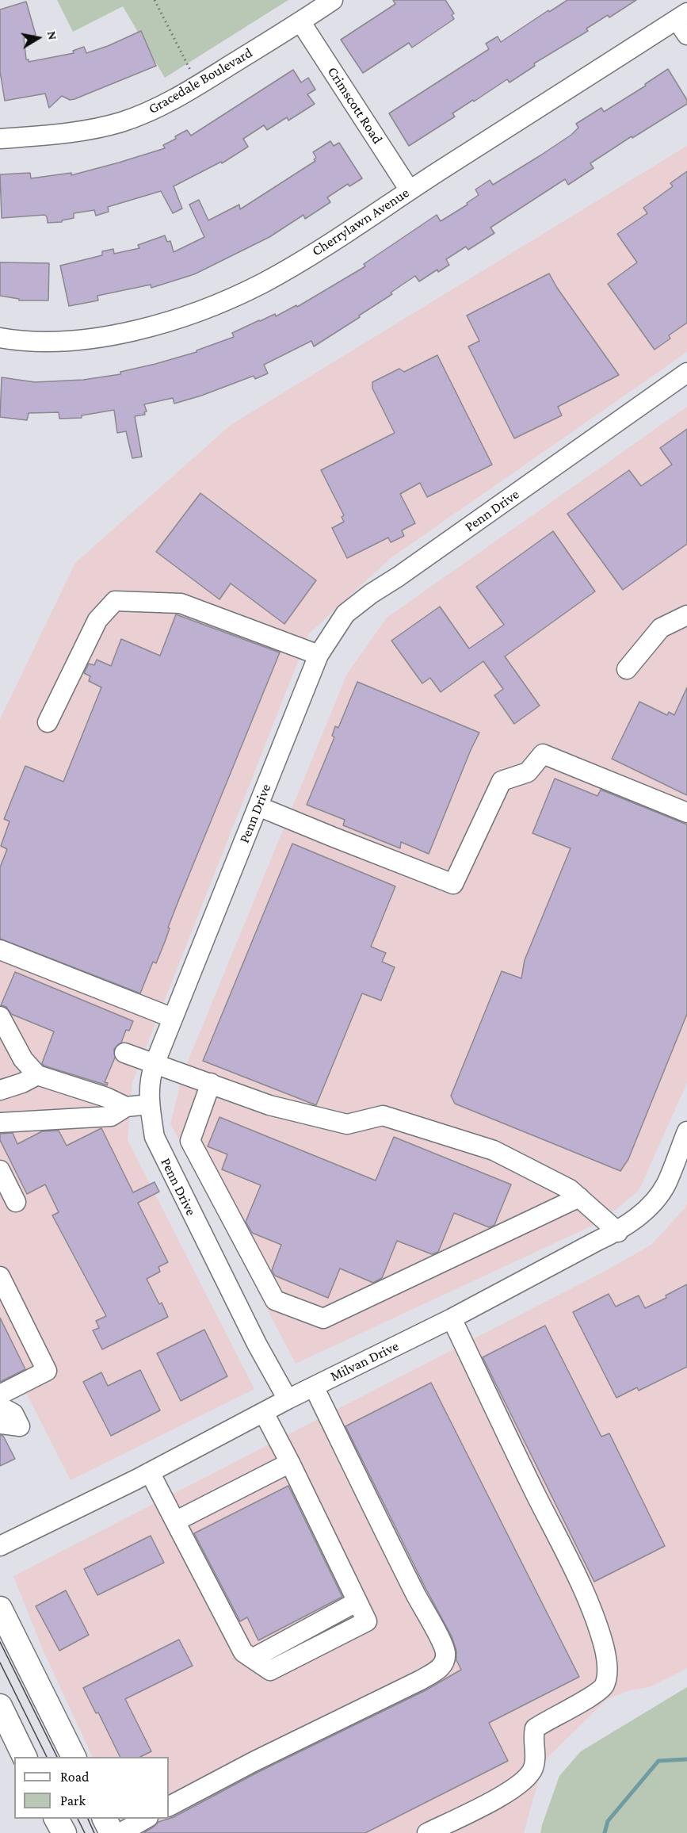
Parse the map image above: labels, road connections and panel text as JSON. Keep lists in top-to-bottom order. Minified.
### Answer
{"streets":{"street":["Gracedale Boulevard","Crimscott Road","Cherrylawn Avenue","Penn Drive","Milvan Drive"]},"crossings":[["Gracedale Boulevard","Crimscott Road"],["Crimscott Road","Cherrylawn Avenue"],["Penn Drive","Milvan Drive"]],"legend":["Road","Park"],"north":"right"}
